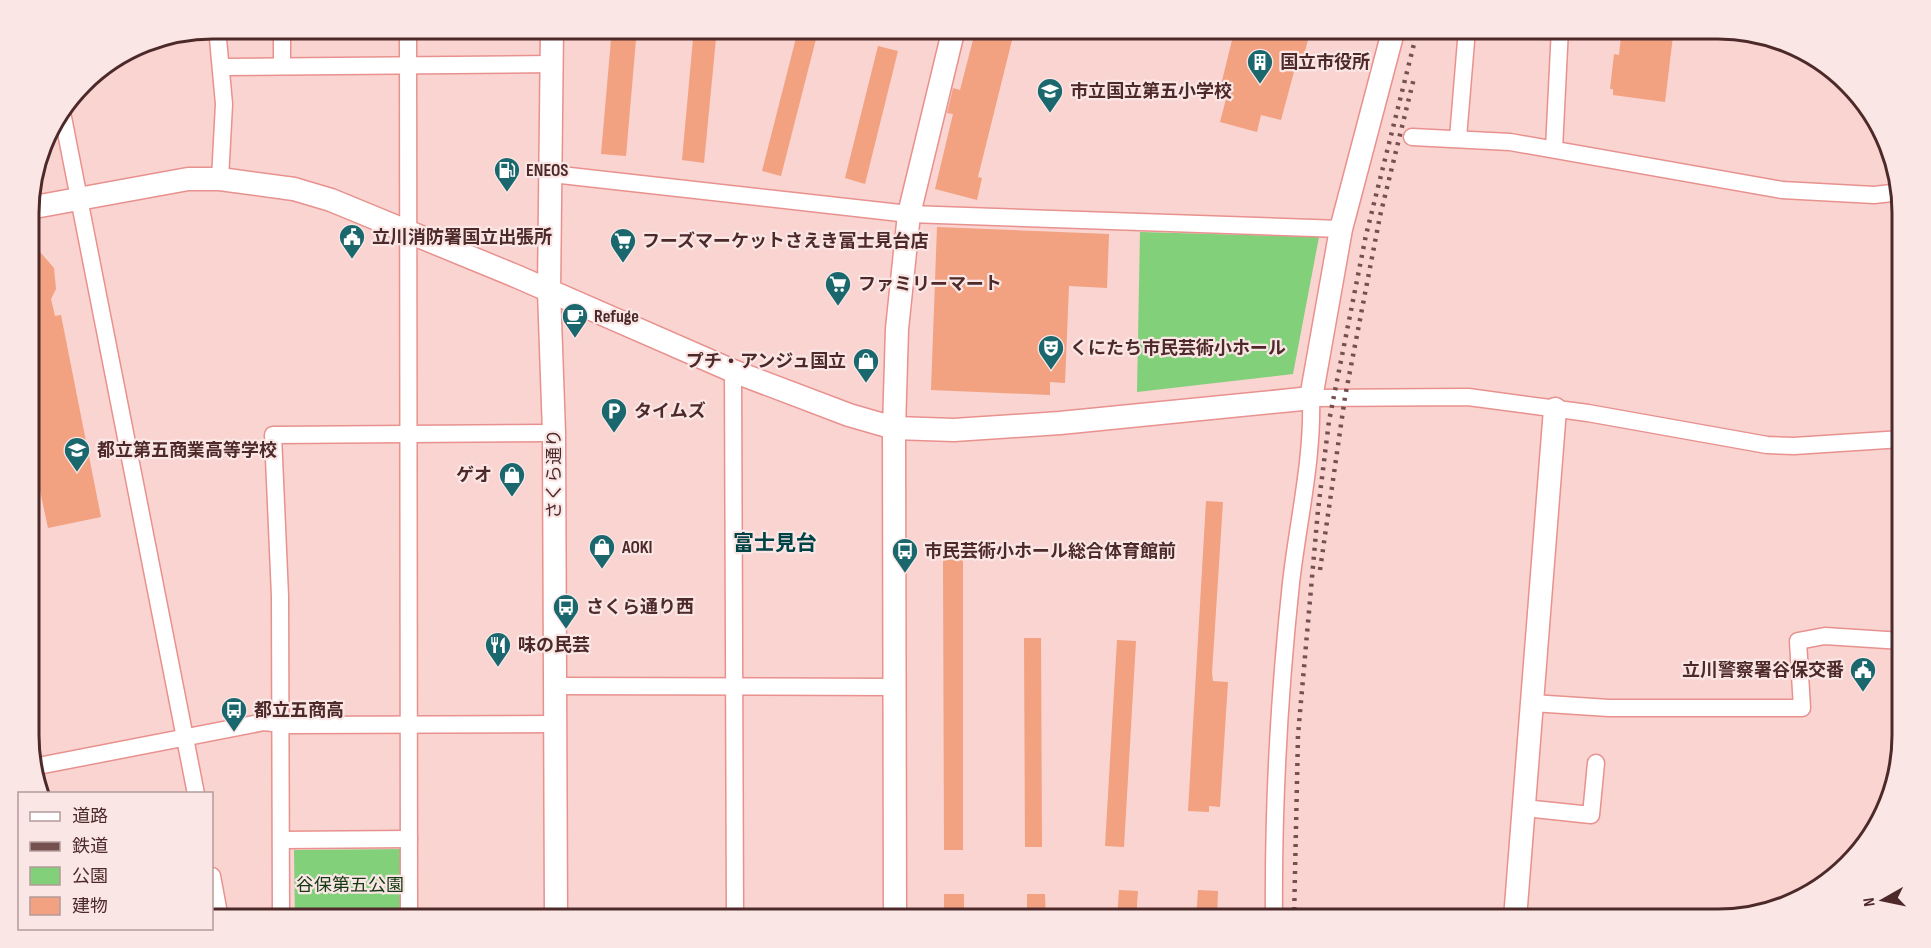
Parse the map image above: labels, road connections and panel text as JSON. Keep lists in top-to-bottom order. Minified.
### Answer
{"streets":{"street":["さくら通り"]},"districts":["富士見台"],"parks":["谷保第五公園"],"places":{"building":["国立市役所"],"school or university":["市立国立第五小学校","都立第五商業高等学校"],"fuel station":["ENEOS"],"public building":["立川消防署国立出張所","立川警察署谷保交番"],"supermarket":["フーズマーケットさえき富士見台店","ファミリーマート"],"cafe":["Refuge"],"theatre":["くにたち市民芸術小ホール"],"shop":["プチ・アンジュ国立","ゲオ","AOKI"],"parking":["タイムズ"],"bus stop":["市民芸術小ホール総合体育館前","さくら通り西","都立五商高"],"restaurant":["味の民芸"]},"legend":["道路","鉄道","公園","建物"],"north":"left"}
